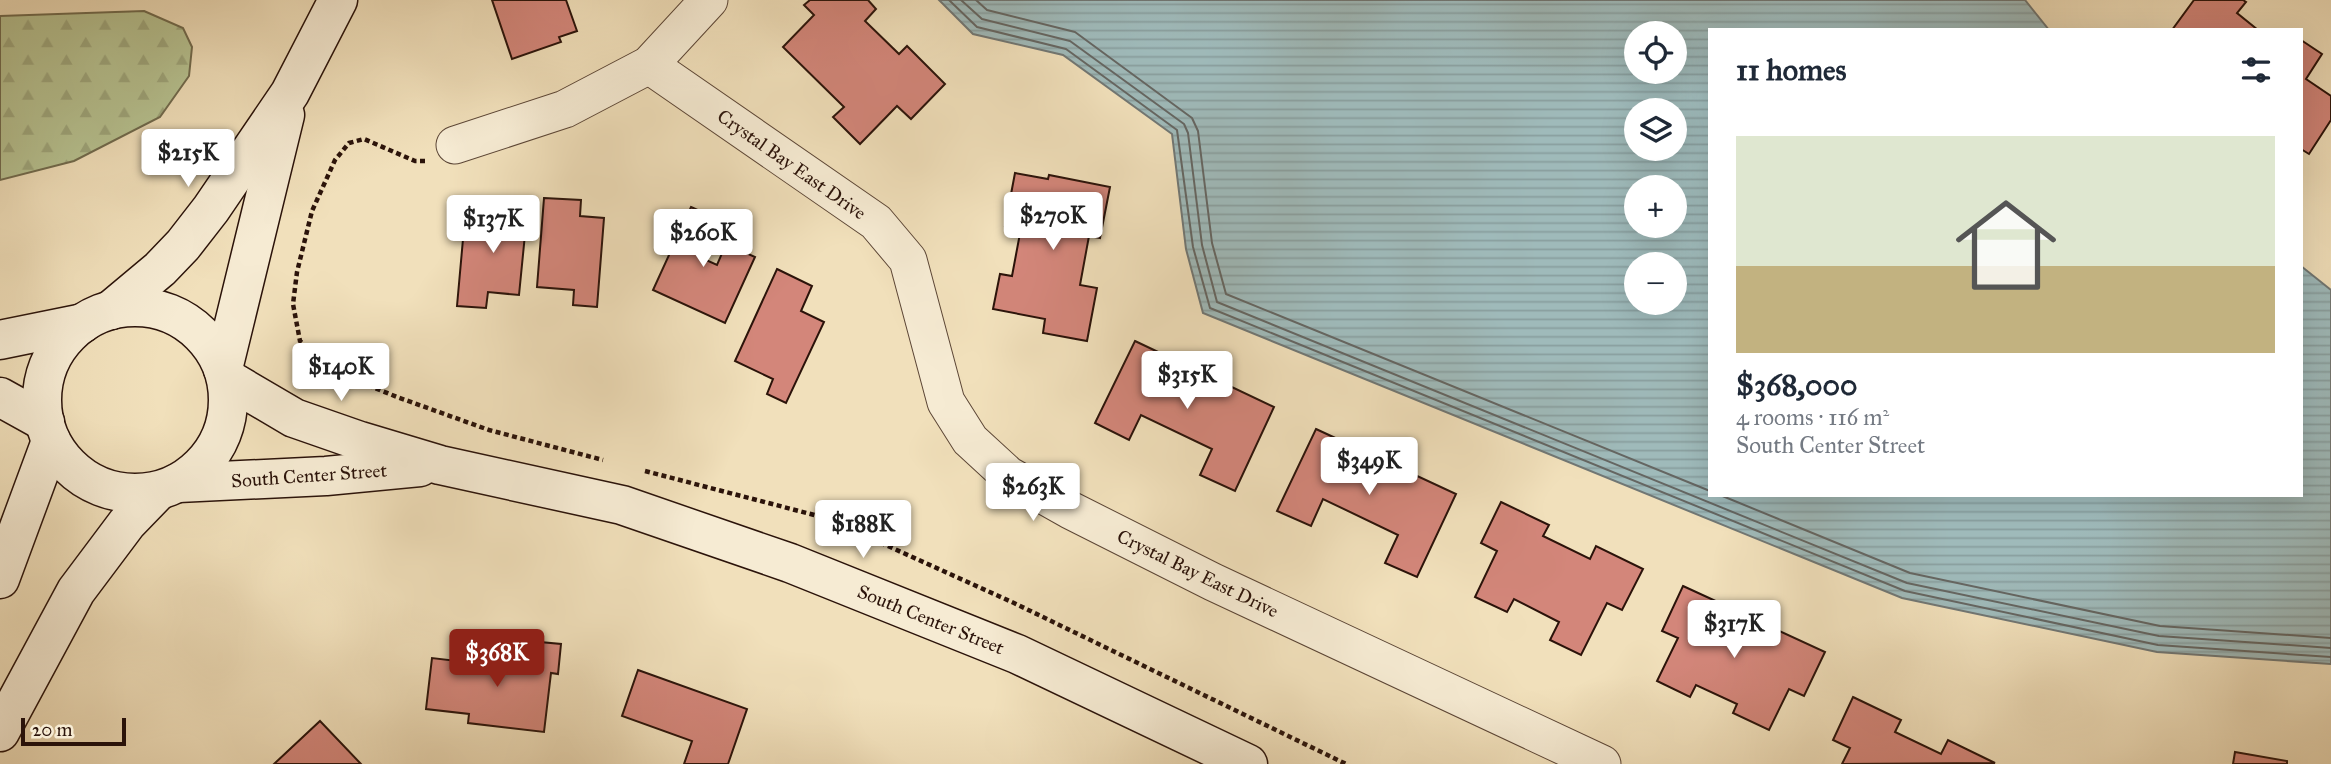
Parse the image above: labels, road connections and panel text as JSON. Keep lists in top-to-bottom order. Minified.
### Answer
{"streets":{"main road":["South Center Street"],"street":["Crystal Bay East Drive"]},"scale_bar":"20 m","page":{"map_buttons":["+","−"],"heading":"11 homes","list":[{"name":"$368,000","note":"4 rooms · 116 m² · South Center Street"}],"price":["$215K","$270K","$137K","$260K","$140K","$315K","$349K","$263K","$188K","$317K","$368K"],"scale":"20 m"}}
